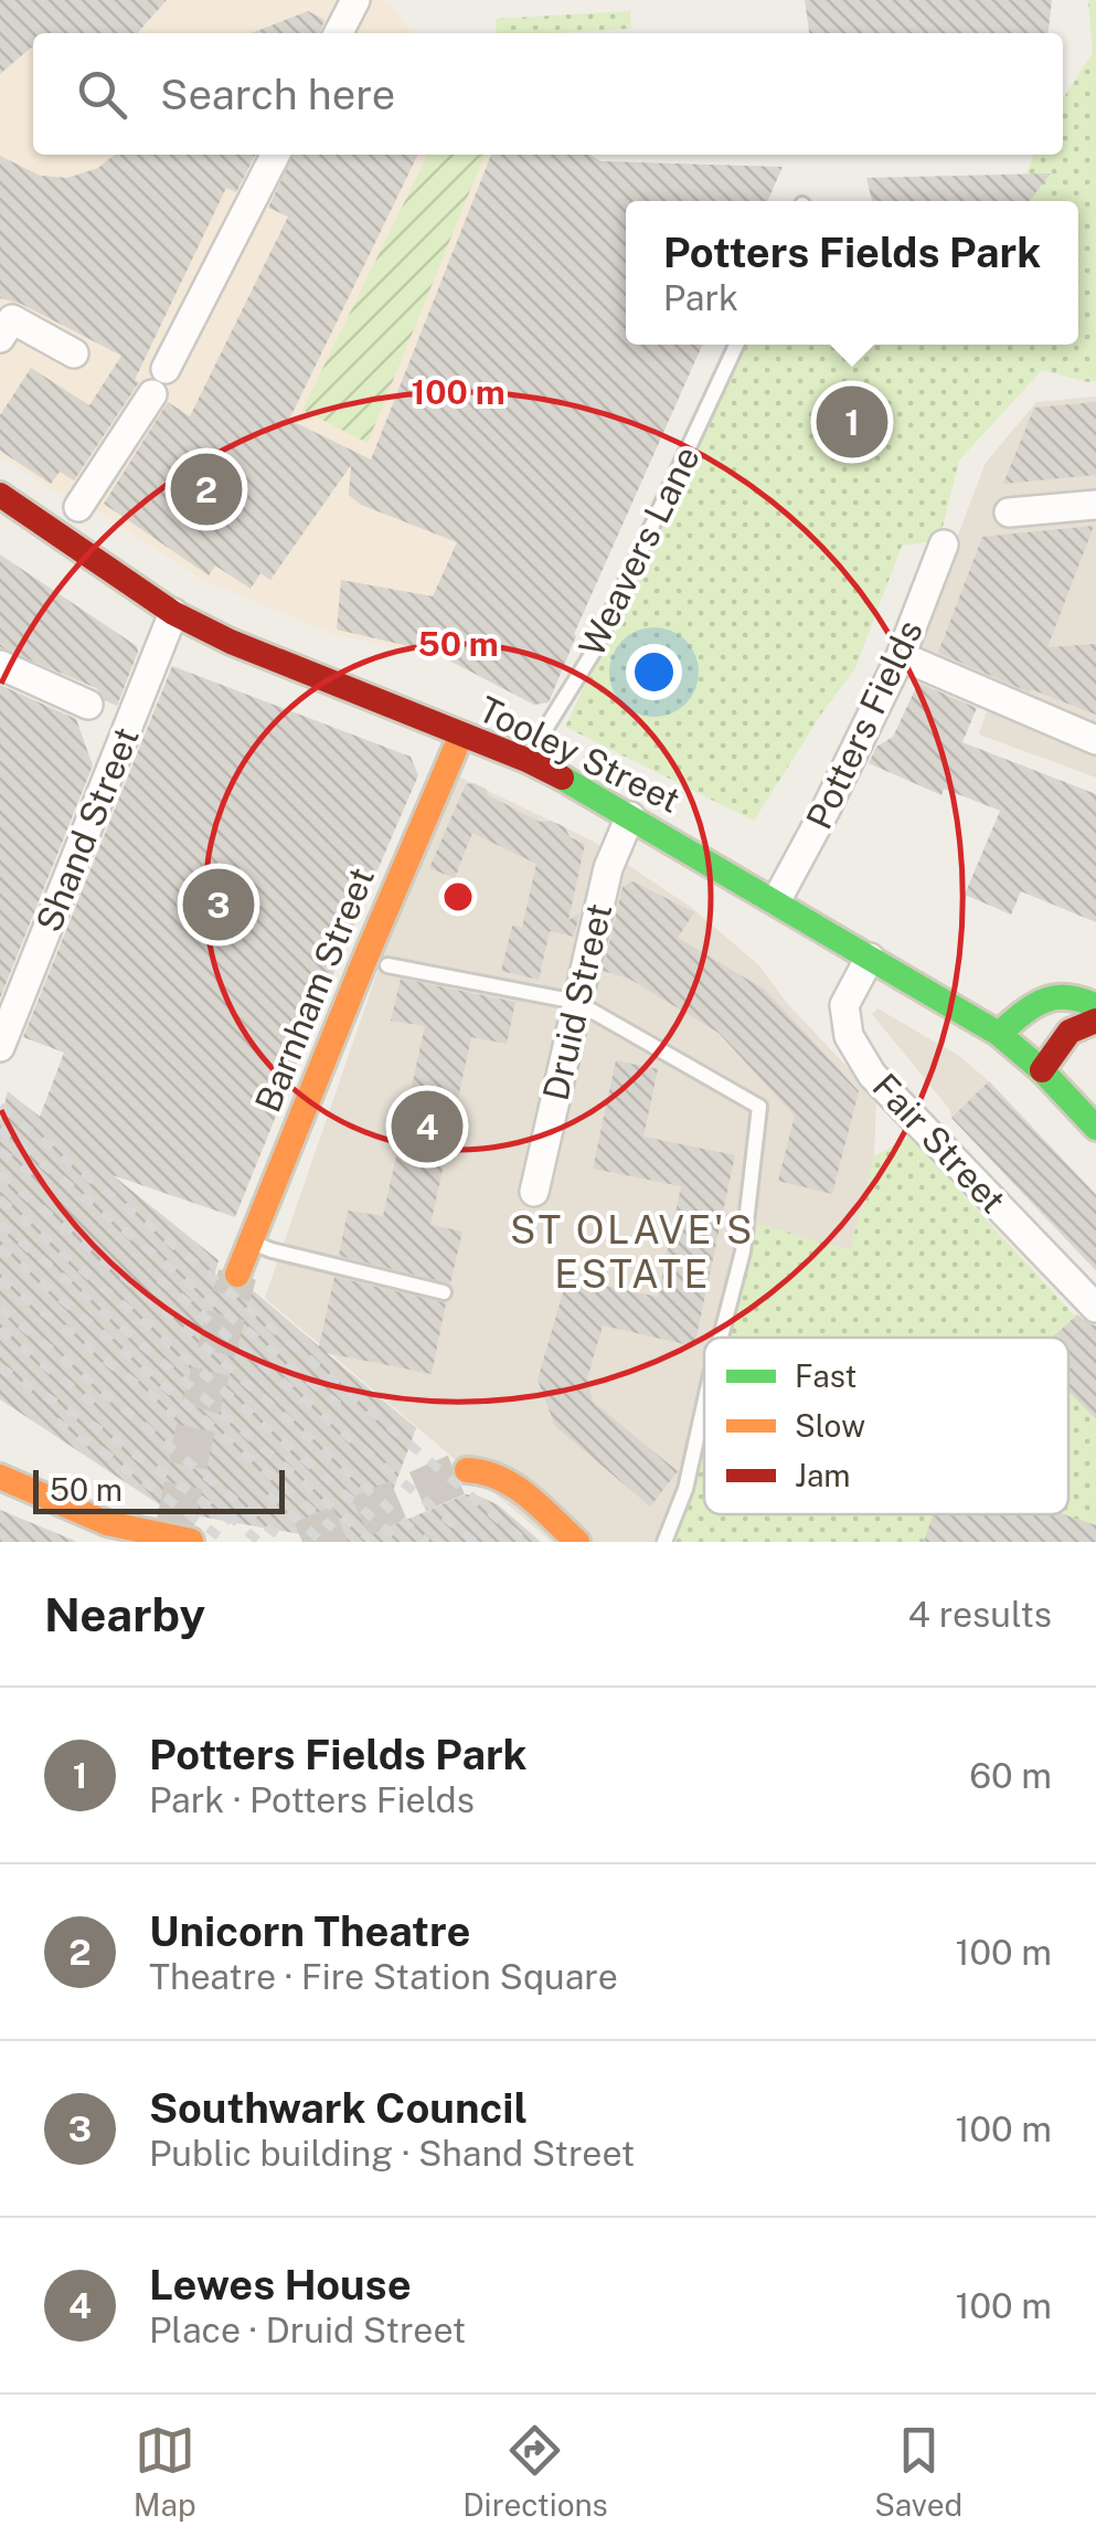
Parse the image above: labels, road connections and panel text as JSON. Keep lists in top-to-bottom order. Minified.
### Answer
{"streets":{"main road":["Tooley Street","Barnham Street"],"street":["Potters Fields","Shand Street","Druid Street","Fair Street"],"lane":["Weavers Lane"]},"crossings":[["Weavers Lane","Tooley Street"],["Potters Fields","Tooley Street"],["Tooley Street","Shand Street"],["Tooley Street","Barnham Street"],["Tooley Street","Druid Street"],["Tooley Street","Fair Street"]],"districts":["ST OLAVE'S ESTATE"],"legend":["Fast","Slow","Jam"],"scale_bar":"50 m","page":{"search":"Search here","popup":["Potters Fields Park","Park"],"pins":["1","2","3","4"],"scale":"50 m","heading":["Nearby","4 results"],"list":[{"mark":"1","name":"Potters Fields Park","note":"Park · Potters Fields","value":"60 m"},{"mark":"2","name":"Unicorn Theatre","note":"Theatre · Fire Station Square","value":"100 m"},{"mark":"3","name":"Southwark Council","note":"Public building · Shand Street","value":"100 m"},{"mark":"4","name":"Lewes House","note":"Place · Druid Street","value":"100 m"}],"nav":["Map","Directions","Saved"]},"rings":["100 m","50 m"]}
